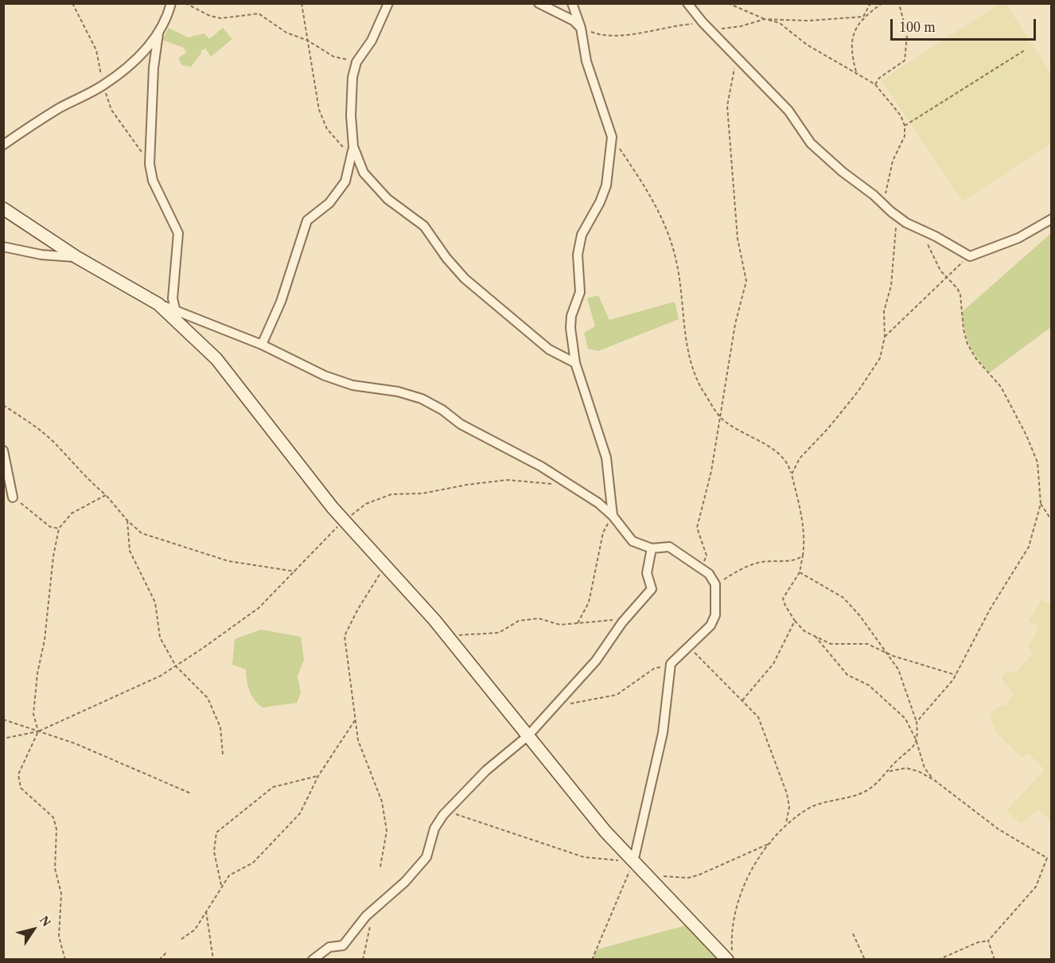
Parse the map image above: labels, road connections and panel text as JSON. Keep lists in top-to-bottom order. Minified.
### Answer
{"scale_bar":"100 m","north":"top right"}
